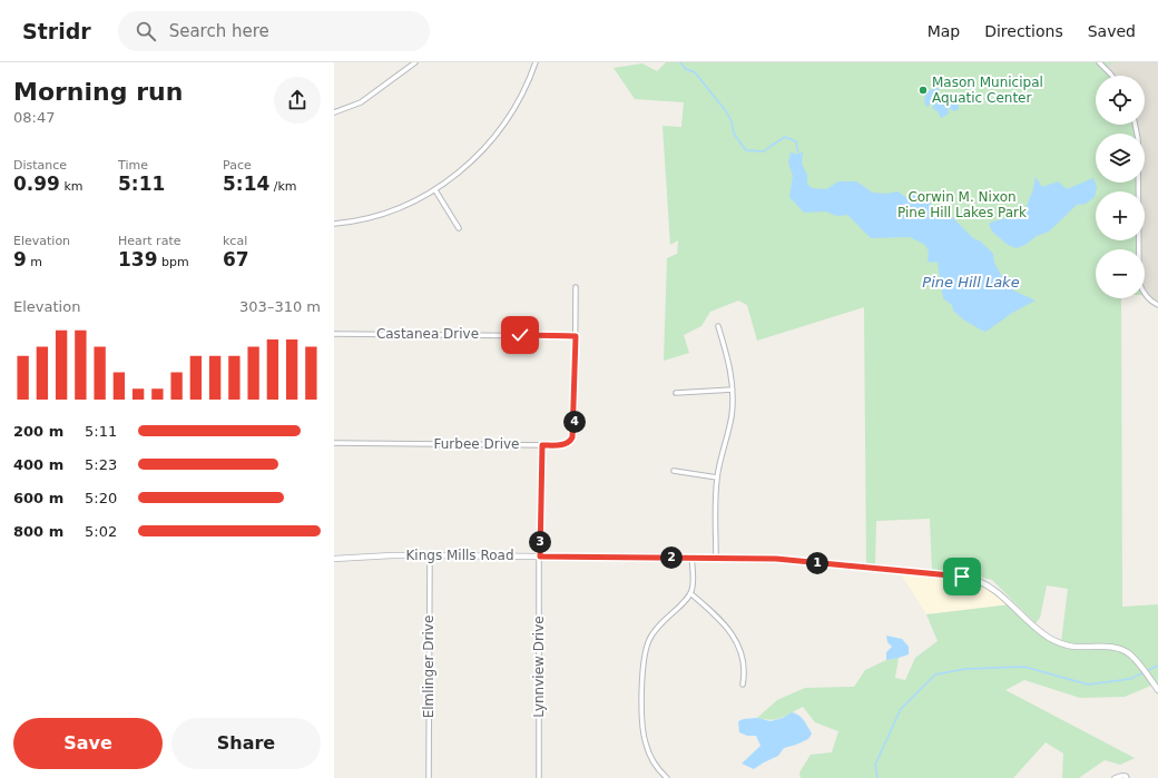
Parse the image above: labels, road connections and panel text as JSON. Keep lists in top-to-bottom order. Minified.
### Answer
{"streets":{"street":["Castanea Drive","Furbee Drive","Kings Mills Road","Elmlinger Drive","Lynnview Drive"]},"crossings":[["Castanea Drive","Furbee Drive"],["Furbee Drive","Lynnview Drive"],["Kings Mills Road","Elmlinger Drive"],["Kings Mills Road","Lynnview Drive"]],"water":["Pine Hill Lake"],"parks":["Corwin M. Nixon Pine Hill Lakes Park"],"places":["Mason Municipal Aquatic Center"],"page":{"header":"Stridr","search":"Search here","nav":["Map","Directions","Saved"],"heading":["Morning run","08:47"],"map_buttons":["+","−"],"stats":[["Distance","0.99 km"],["Time","5:11"],["Pace","5:14 /km"],["Elevation","9 m"],["Heart rate","139 bpm"],["kcal","67"]],"chart":["Elevation","303–310 m"],"pins":["4","3","2","1"],"list":[{"name":"200 m","note":"5:11"},{"name":"400 m","note":"5:23"},{"name":"600 m","note":"5:20"},{"name":"800 m","note":"5:02"}],"buttons":["Save","Share"]}}
